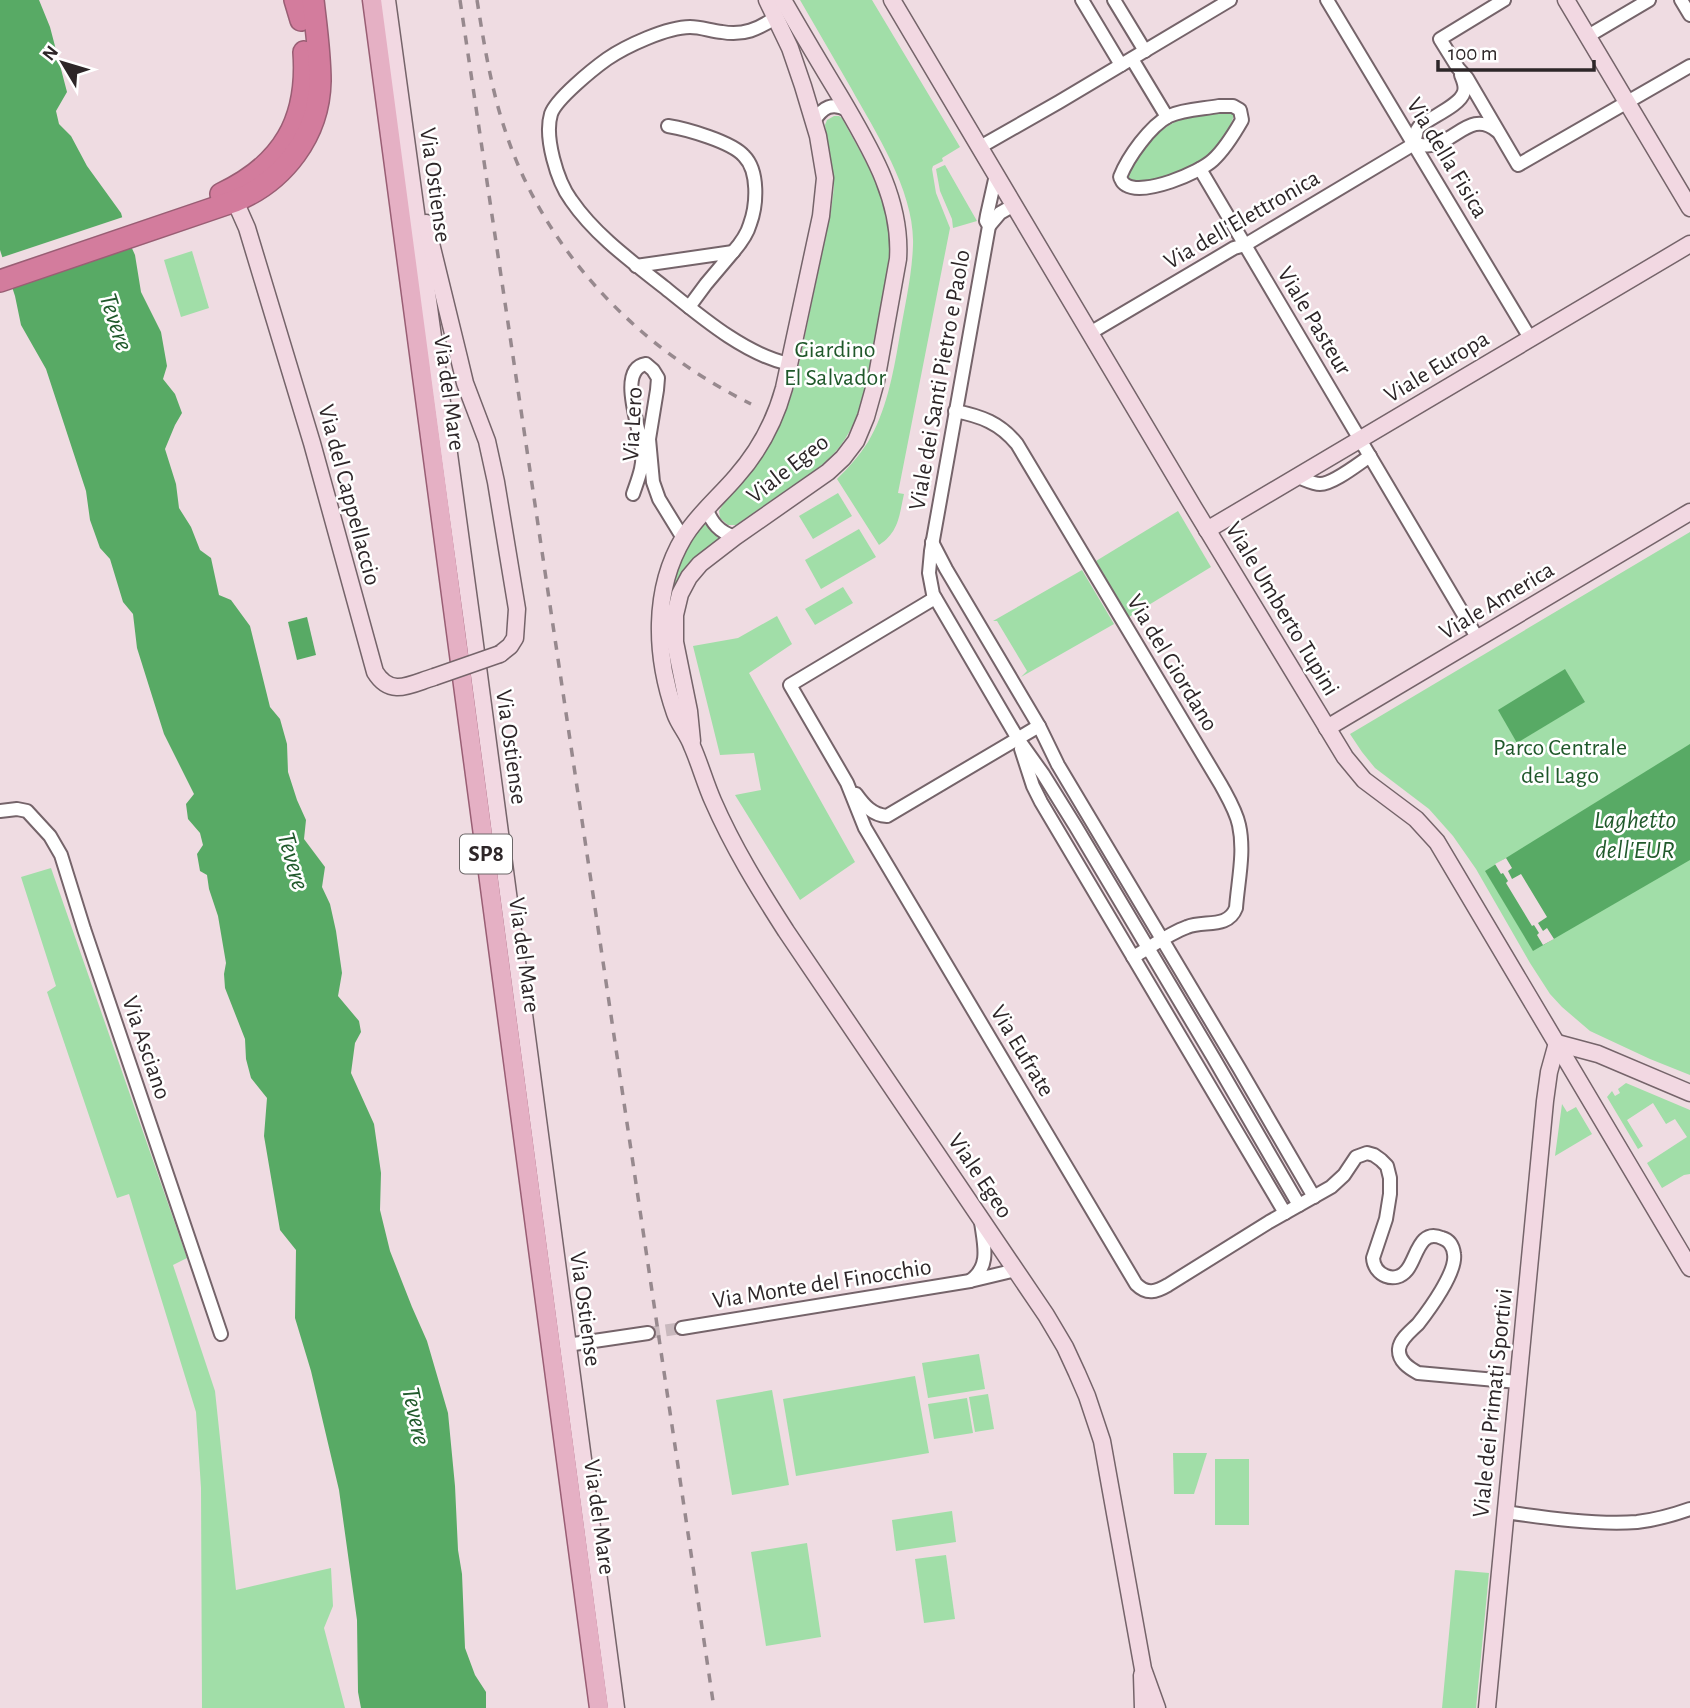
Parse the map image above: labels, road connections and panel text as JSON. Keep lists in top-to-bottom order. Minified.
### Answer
{"streets":{"main road":["Via Ostiense","Viale Europa","Via del Mare","Viale Egeo","Via del Cappellaccio","Viale America","Viale Umberto Tupini","SP8","Viale dei Primati Sportivi"],"street":["Via della Fisica","Via dell'Elettronica","Viale Pasteur","Viale dei Santi Pietro e Paolo","Via Lero","Via del Giordano","Via Asciano","Via Eufrate","Via Monte del Finocchio"]},"crossings":[["Via della Fisica","Via dell'Elettronica"],["Via della Fisica","Viale Europa"],["Via Ostiense","Via del Cappellaccio"],["Via dell'Elettronica","Viale Pasteur"],["Via dell'Elettronica","Viale Umberto Tupini"],["Viale Pasteur","Viale Europa"],["Viale Pasteur","Viale America"],["Viale Europa","Viale Umberto Tupini"],["Viale dei Santi Pietro e Paolo","Viale Umberto Tupini"],["Viale dei Santi Pietro e Paolo","Via del Giordano"],["Via Lero","Viale Egeo"],["Viale Egeo","Via Monte del Finocchio"],["Viale America","Viale Umberto Tupini"],["Viale Umberto Tupini","Viale dei Primati Sportivi"]],"water":["Tevere","Laghetto dell'EUR"],"parks":["Giardino El Salvador","Parco Centrale del Lago"],"scale_bar":"100 m","north":"top left"}
